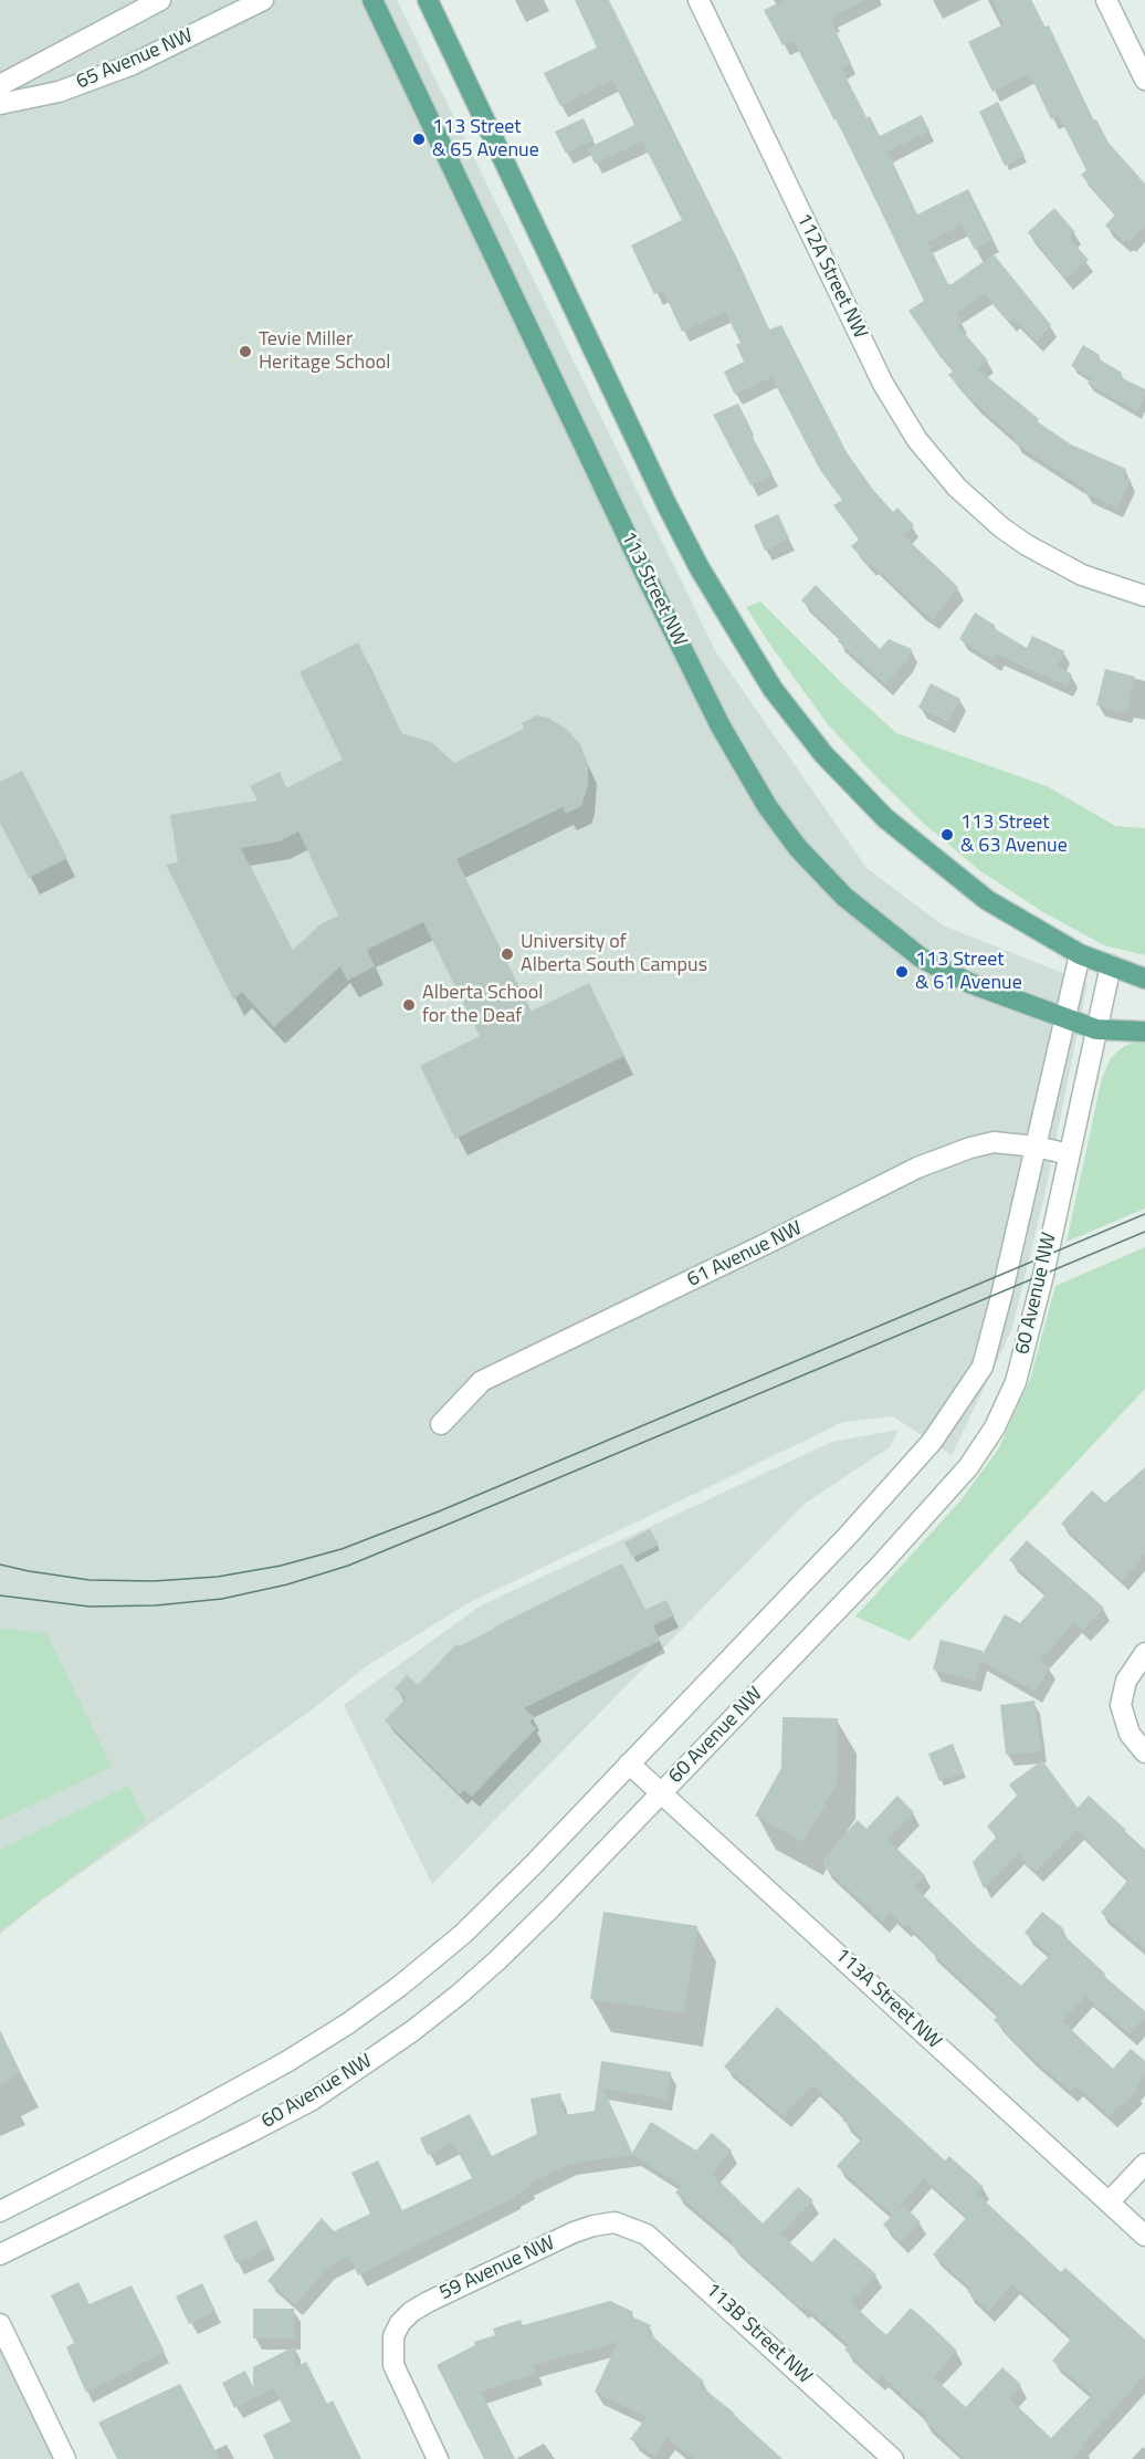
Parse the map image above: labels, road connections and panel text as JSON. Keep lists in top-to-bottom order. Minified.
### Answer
{"streets":{"main road":["113 Street NW"],"street":["65 Avenue NW","112A Street NW","61 Avenue NW","60 Avenue NW","113A Street NW","59 Avenue NW","113B Street NW"]},"crossings":[["113 Street NW","60 Avenue NW"],["61 Avenue NW","60 Avenue NW"],["60 Avenue NW","113A Street NW"],["59 Avenue NW","113B Street NW"]],"places":["113 Street & 65 Avenue","Tevie Miller Heritage School","113 Street & 63 Avenue","University of Alberta South Campus","113 Street & 61 Avenue","Alberta School for the Deaf"]}
